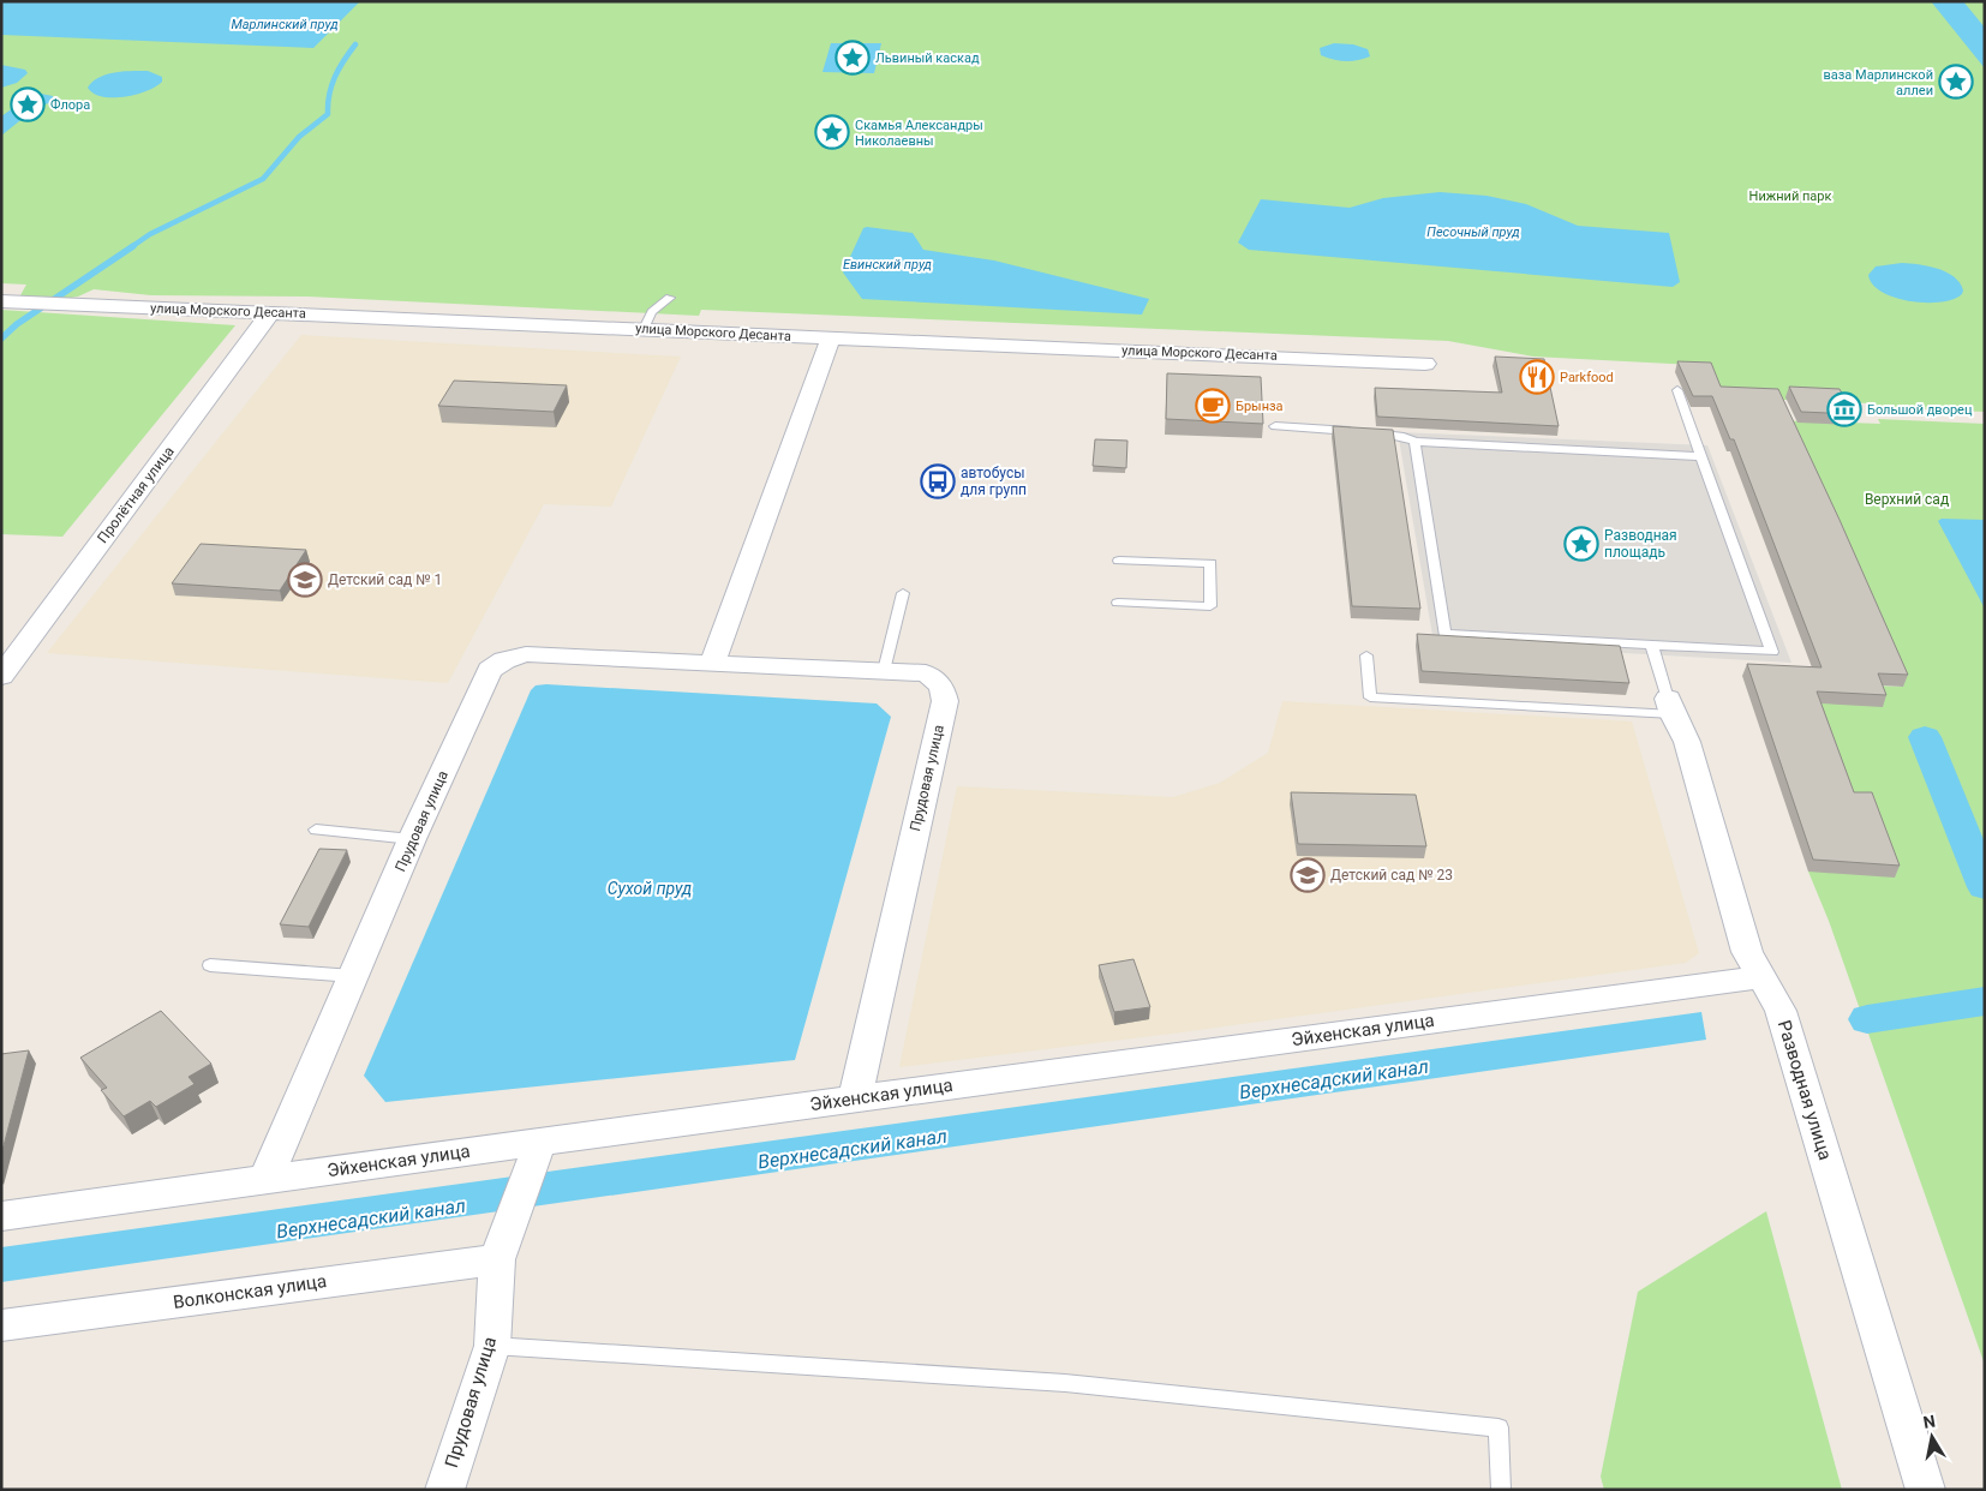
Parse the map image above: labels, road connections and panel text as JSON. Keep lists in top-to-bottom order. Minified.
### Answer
{"streets":{"street":["улица Морского Десанта","Пролётная улица","Прудовая улица","Эйхенская улица","Разводная улица","Волконская улица"]},"crossings":[["улица Морского Десанта","Пролётная улица"],["Прудовая улица","Эйхенская улица"],["Прудовая улица","Волконская улица"],["Эйхенская улица","Разводная улица"]],"water":["Марлинский пруд","Песочный пруд","Евинский пруд","Сухой пруд","Верхнесадский канал"],"parks":["Нижний парк","Верхний сад"],"places":{"place":["Львиный каскад","ваза Марлинской аллеи","Флора","Скамья Александры Николаевны","Разводная площадь"],"restaurant":["Parkfood"],"cafe":["Брынза"],"museum":["Большой дворец"],"bus stop":["автобусы для групп"],"school or university":["Детский сад № 1","Детский сад № 23"]},"north":"top"}
